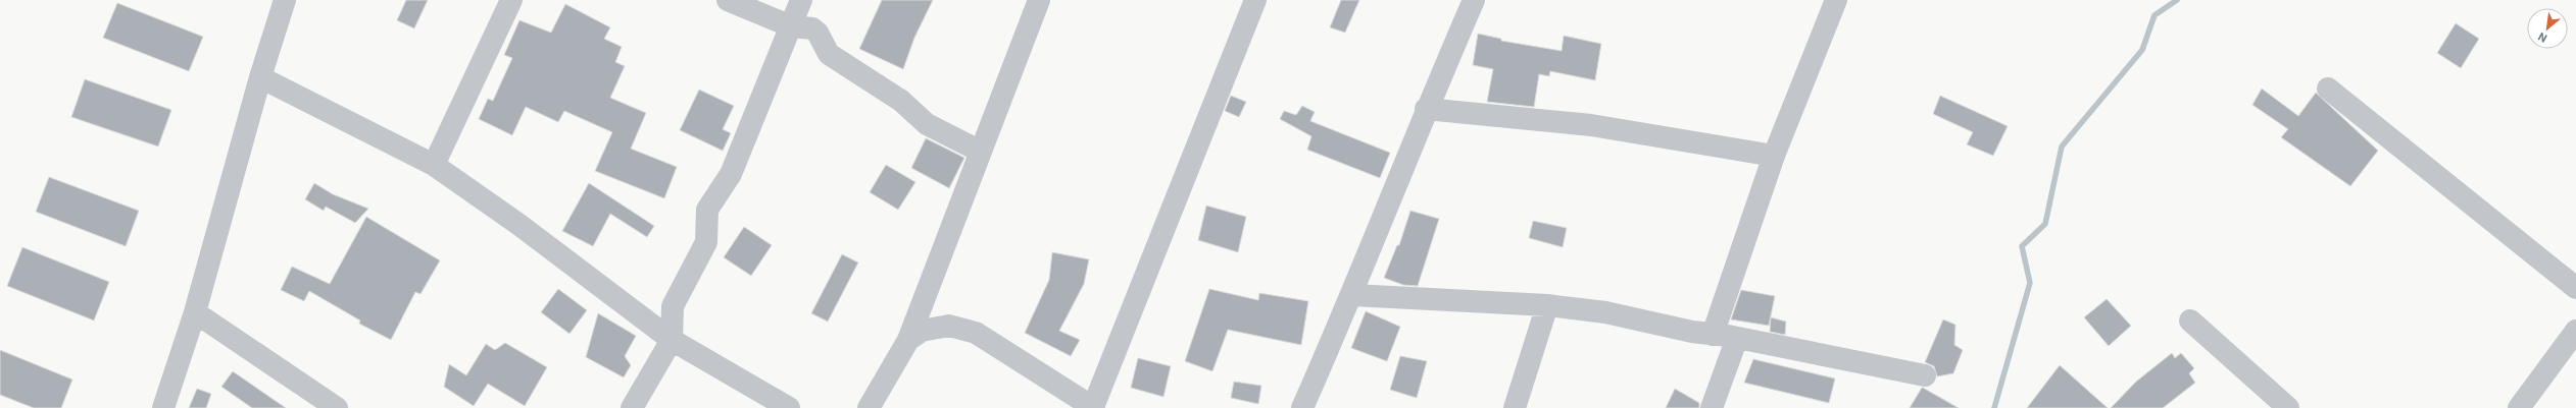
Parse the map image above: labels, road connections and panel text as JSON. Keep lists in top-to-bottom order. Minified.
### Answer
{"north":"bottom left"}
